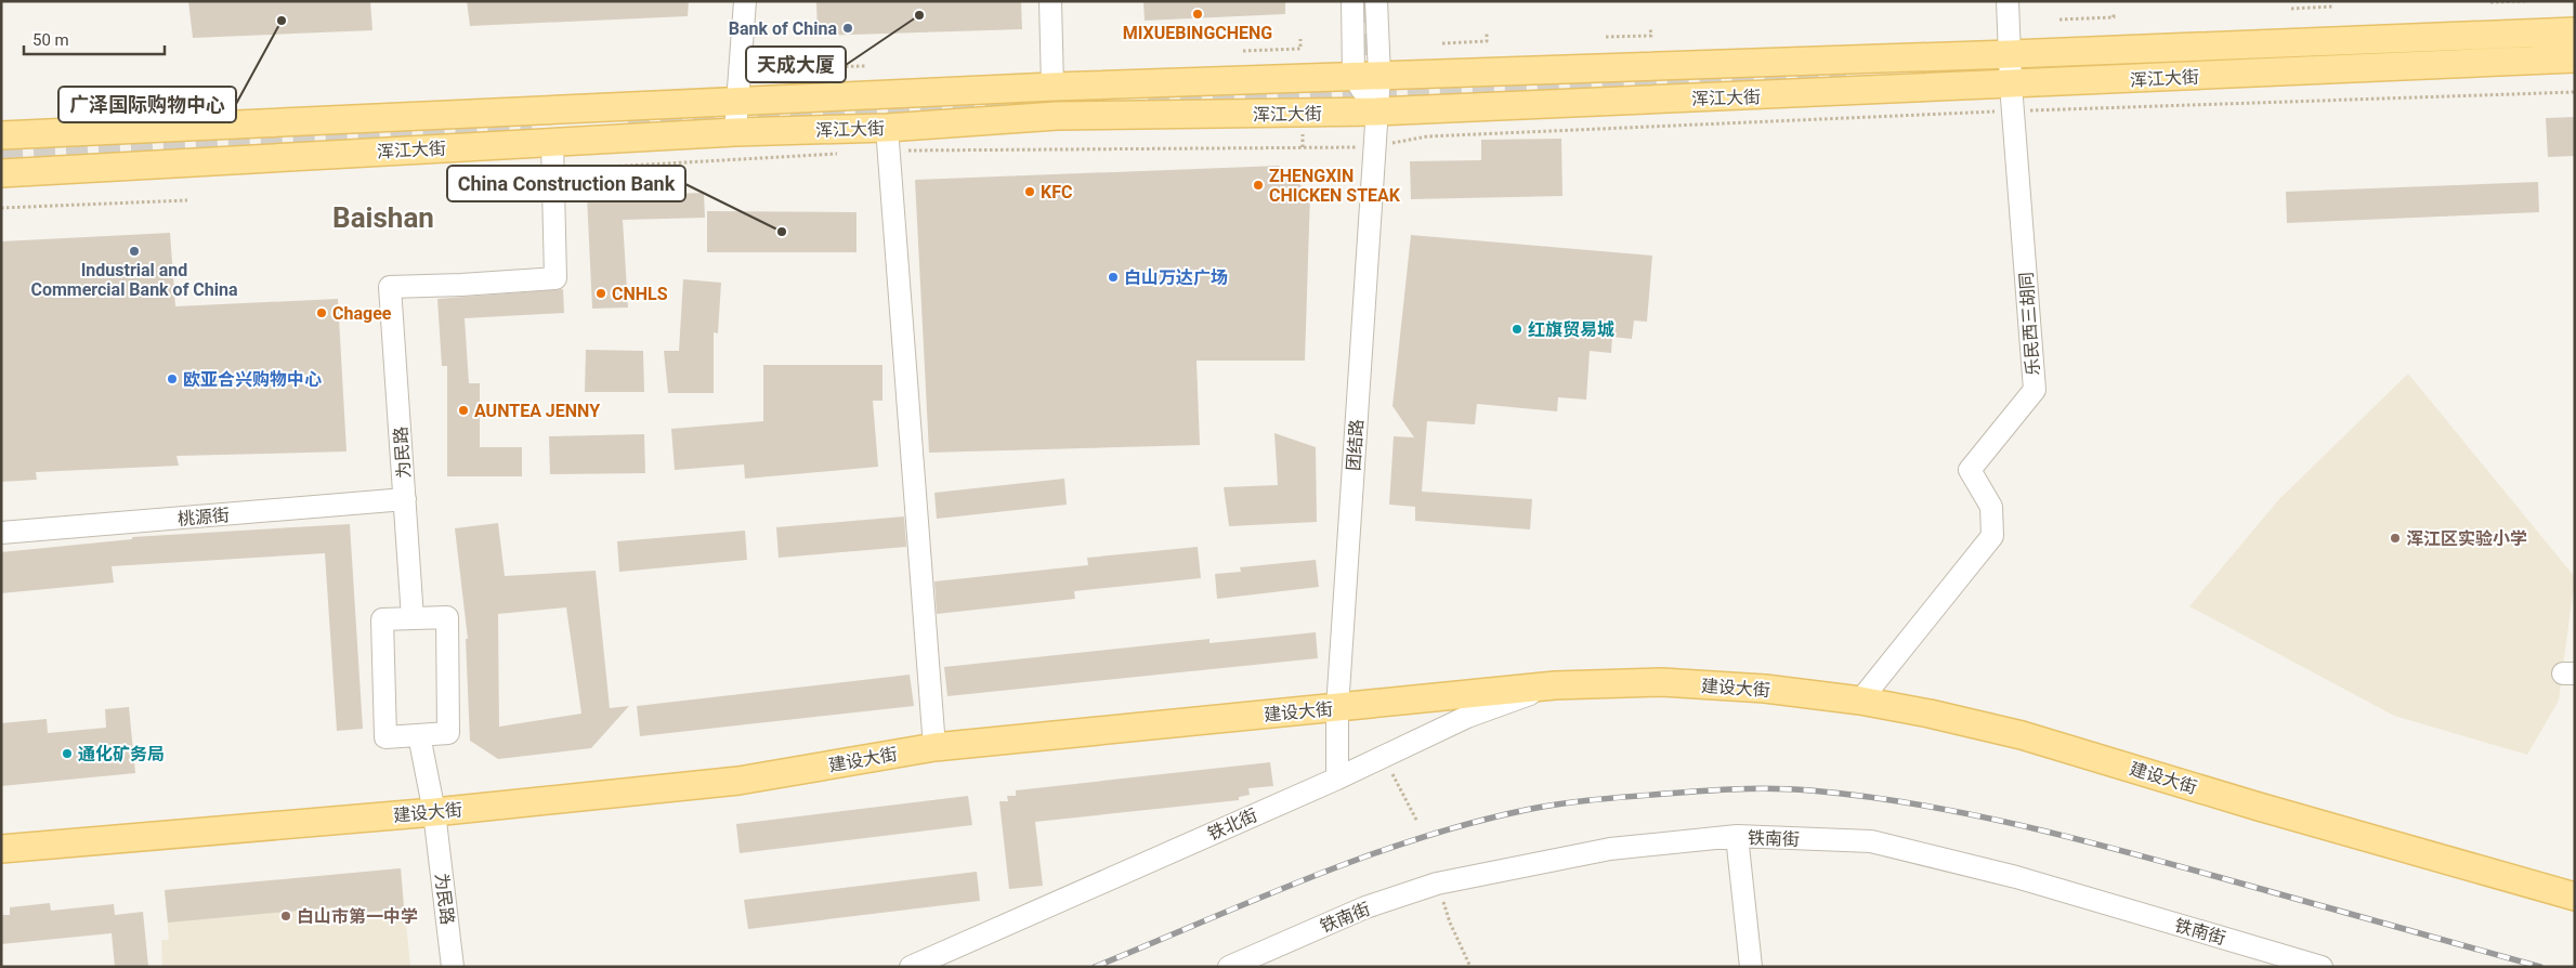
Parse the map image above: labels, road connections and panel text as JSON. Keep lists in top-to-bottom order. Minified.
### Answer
{"streets":{"main road":["浑江大街","建设大街"],"street":["乐民西三胡同","团结路","为民路","桃源街","铁北街","铁南街"]},"crossings":[["浑江大街","乐民西三胡同"],["浑江大街","团结路"],["乐民西三胡同","建设大街"],["团结路","建设大街"],["团结路","铁北街"],["为民路","桃源街"],["为民路","建设大街"],["建设大街","铁北街"]],"districts":["Baishan"],"places":["MIXUEBINGCHENG","天成大厦","广泽国际购物中心","Bank of China","ZHENGXIN CHICKEN STEAK","KFC","China Construction Bank","Industrial and Commercial Bank of China","白山万达广场","CNHLS","Chagee","红旗贸易城","欧亚合兴购物中心","AUNTEA JENNY","浑江区实验小学","通化矿务局","白山市第一中学"],"scale_bar":"50 m"}
